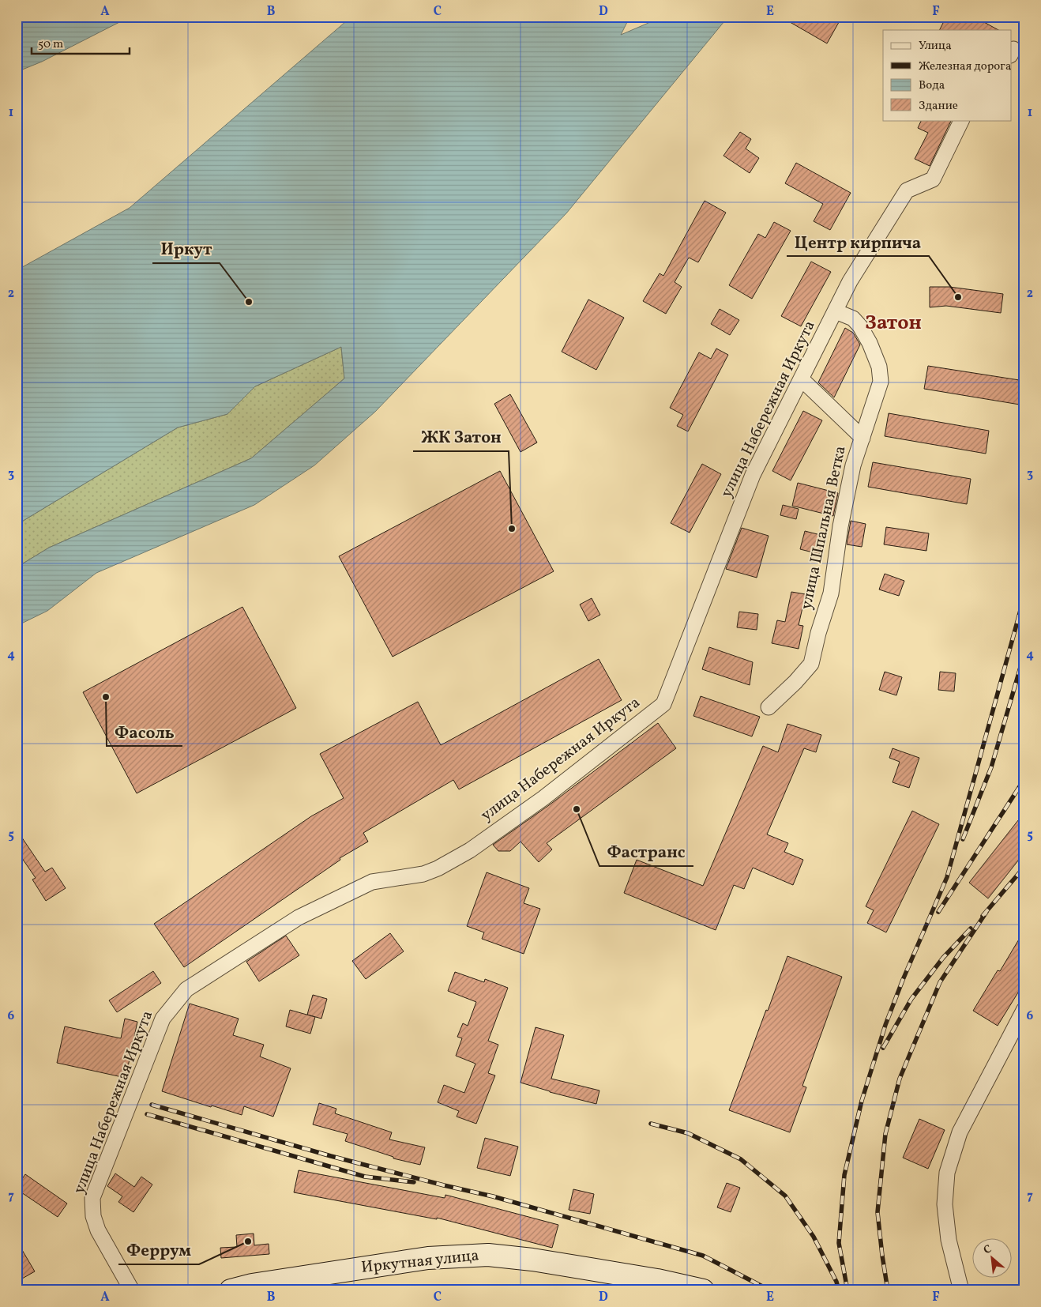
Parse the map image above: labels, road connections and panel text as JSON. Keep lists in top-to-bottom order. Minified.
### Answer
{"streets":{"main road":["Иркутная улица"],"street":["улица Набережная Иркута","улица Шпальная Ветка"]},"crossings":[["улица Набережная Иркута","улица Шпальная Ветка"]],"districts":["Затон"],"places":["Центр кирпича","Иркут","ЖК Затон","Фасоль","Фастранс","Феррум"],"legend":["Улица","Железная дорога","Вода","Здание"],"scale_bar":"50 m","north":"top left","grid":{"columns":["A","B","C","D","E","F"],"rows":["1","2","3","4","5","6","7"]}}
